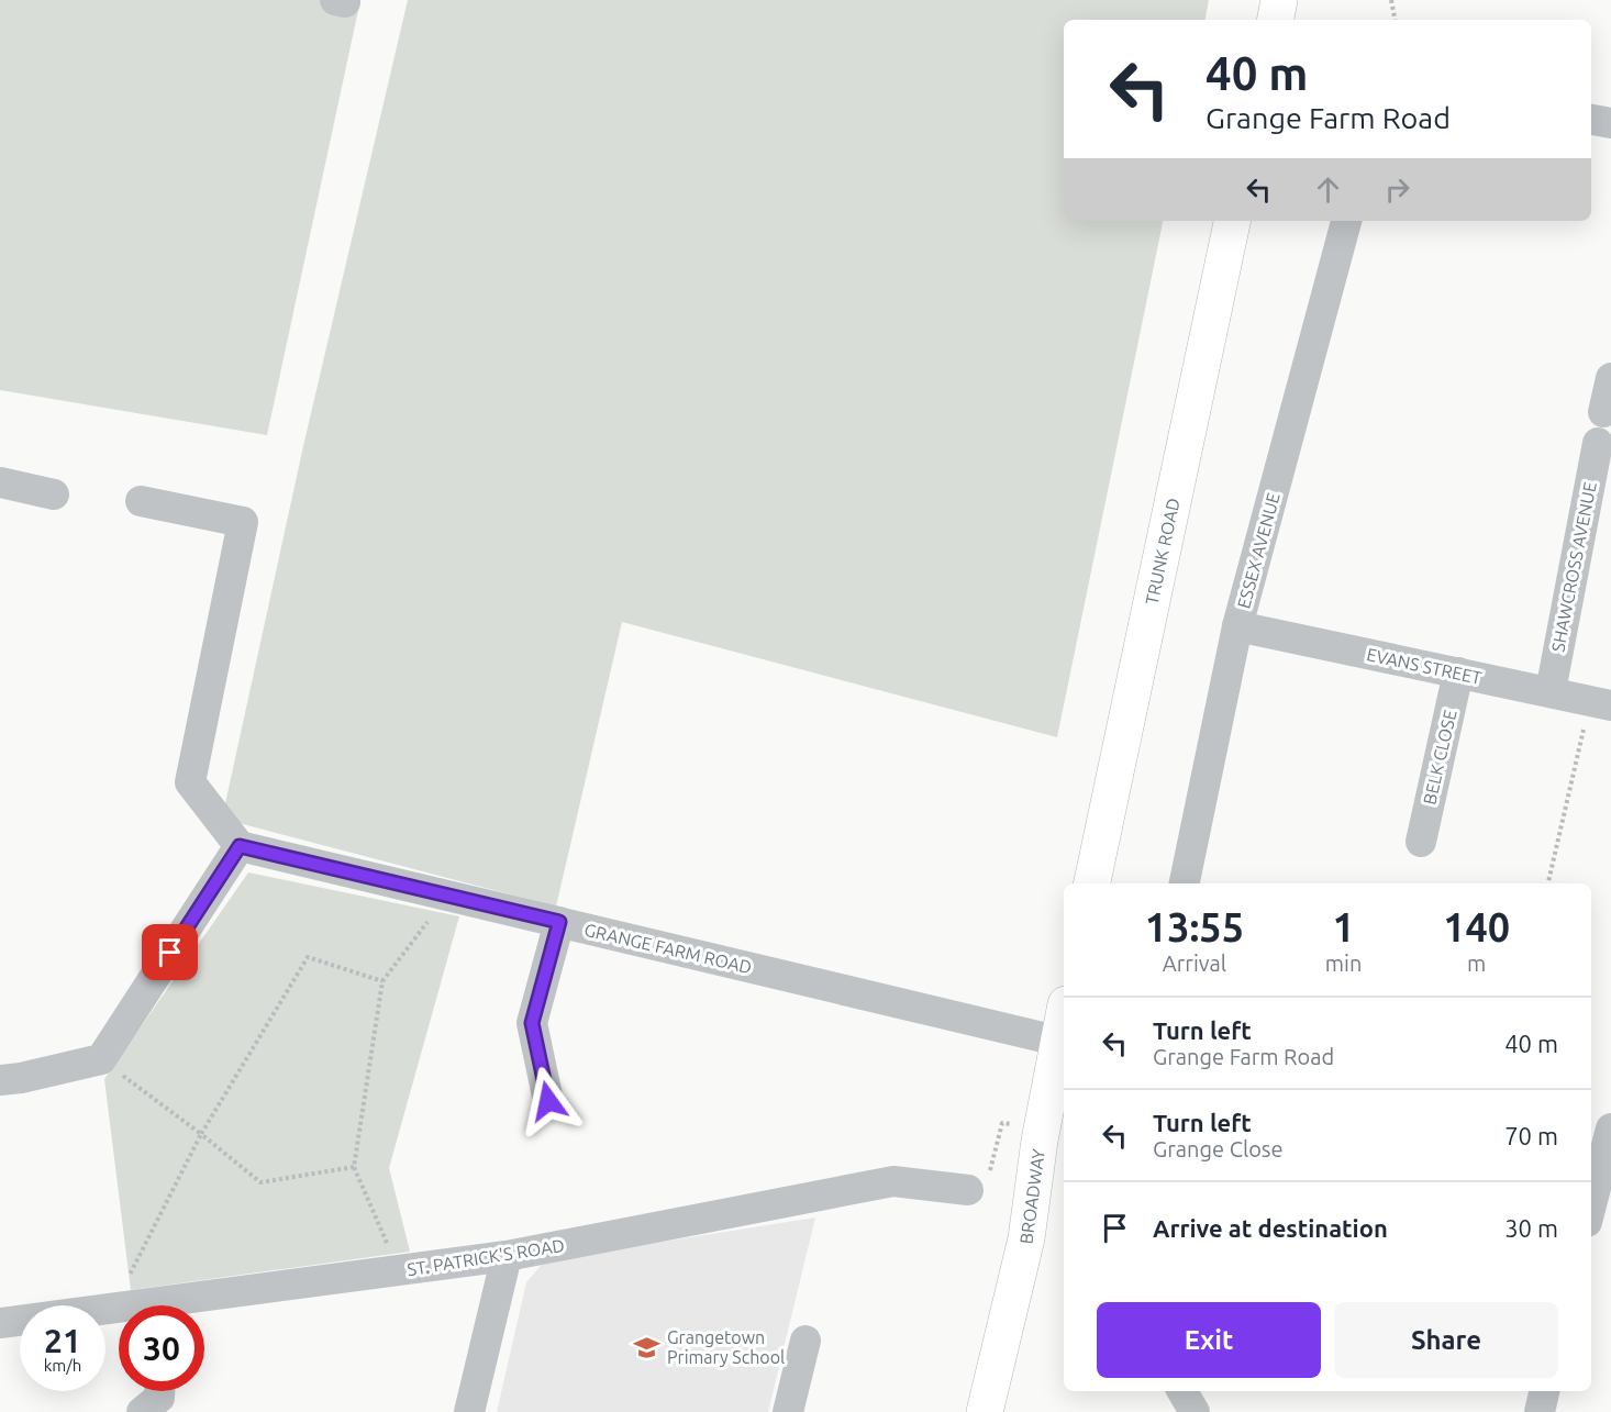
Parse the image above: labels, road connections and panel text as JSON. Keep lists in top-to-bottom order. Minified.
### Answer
{"streets":{"main road":["TRUNK ROAD","BROADWAY"],"street":["ESSEX AVENUE","SHAWCROSS AVENUE","EVANS STREET","BELK CLOSE","GRANGE FARM ROAD","ST. PATRICK'S ROAD"]},"crossings":[["ESSEX AVENUE","EVANS STREET"],["SHAWCROSS AVENUE","EVANS STREET"],["EVANS STREET","BELK CLOSE"]],"places":{"school or university":["Grangetown Primary School"]},"page":{"turn":["40 m","Grange Farm Road"],"eta":["13:55","Arrival","1","min","140","m"],"list":[{"name":"Turn left","note":"Grange Farm Road","value":"40 m"},{"name":"Turn left","note":"Grange Close","value":"70 m"},{"name":"Arrive at destination","value":"30 m"}],"buttons":["Exit","Share"],"speed":"21 km/h","limit":"30"}}
